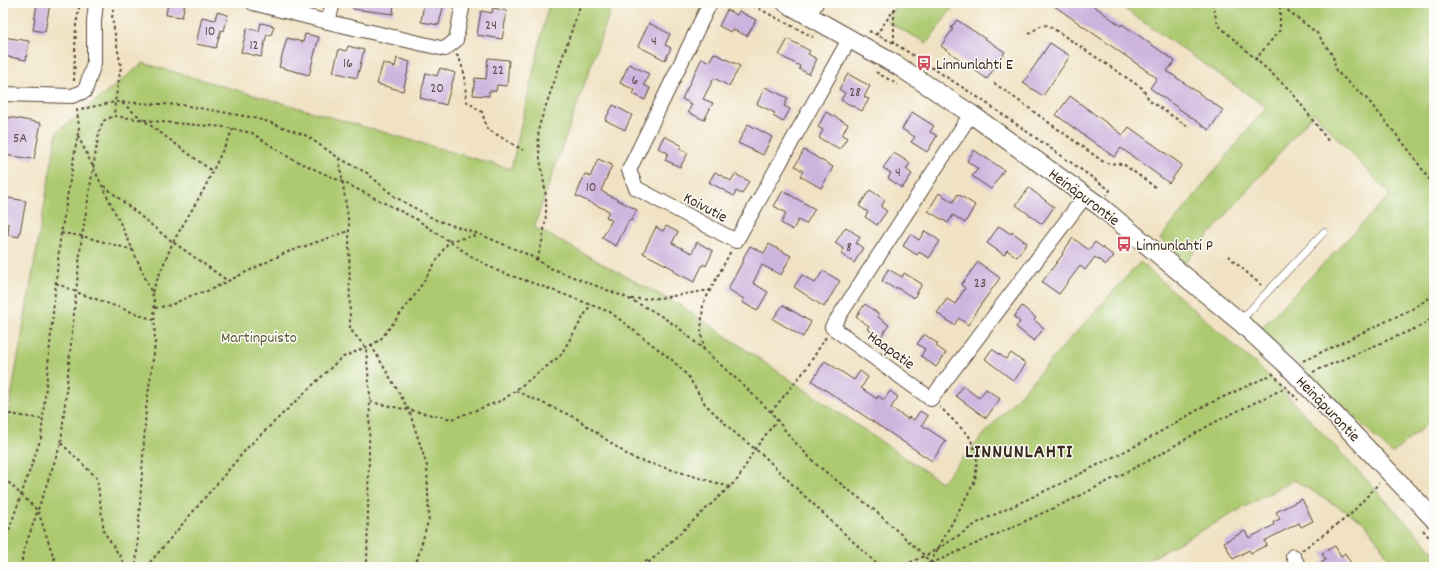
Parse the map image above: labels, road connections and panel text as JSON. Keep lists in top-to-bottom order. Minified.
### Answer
{"streets":{"street":["Heinäpurontie","Koivutie","Haapatie"]},"crossings":[["Heinäpurontie","Koivutie"]],"districts":["LINNUNLAHTI"],"parks":["Martinpuisto"],"places":{"bus stop":["Linnunlahti E","Linnunlahti P"]},"house_numbers":["24","10","4","12","16","22","6","20","28","5A","4","10","8","23"]}
